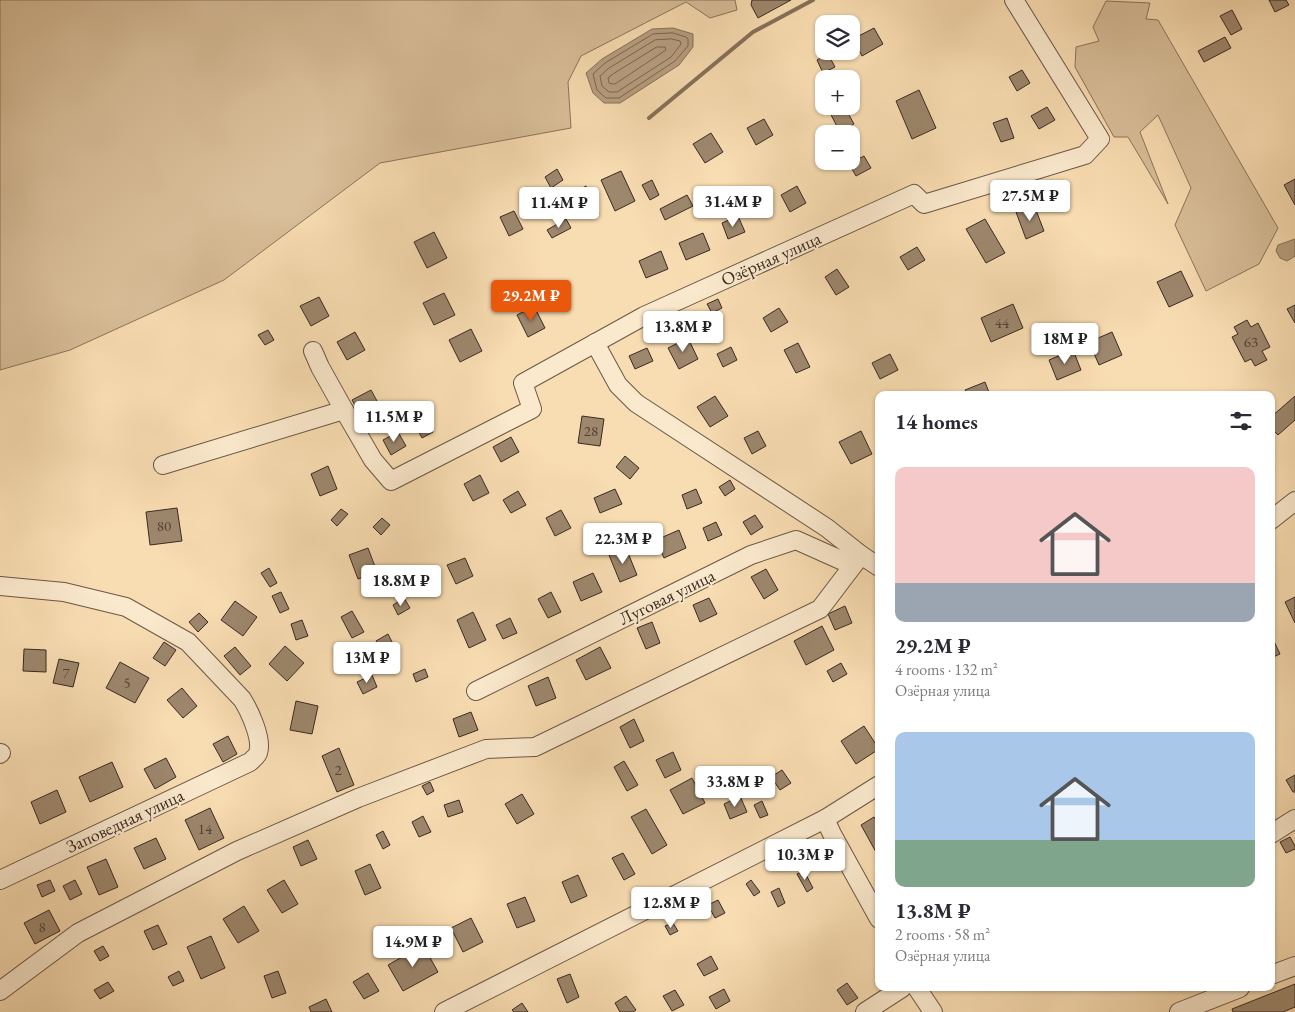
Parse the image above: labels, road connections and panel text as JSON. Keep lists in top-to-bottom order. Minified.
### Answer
{"streets":{"street":["Озёрная улица","Луговая улица","Заповедная улица"]},"house_numbers":["44","63","28","80","7","5","2","14","8"],"page":{"map_buttons":["+","−"],"price":["27.5M ₽","31.4M ₽","11.4M ₽","29.2M ₽","13.8M ₽","18M ₽","11.5M ₽","22.3M ₽","18.8M ₽","13M ₽","33.8M ₽","10.3M ₽","12.8M ₽","14.9M ₽"],"heading":"14 homes","list":[{"name":"29.2M ₽","note":"4 rooms · 132 m² · Озёрная улица"},{"name":"13.8M ₽","note":"2 rooms · 58 m² · Озёрная улица"}]}}
